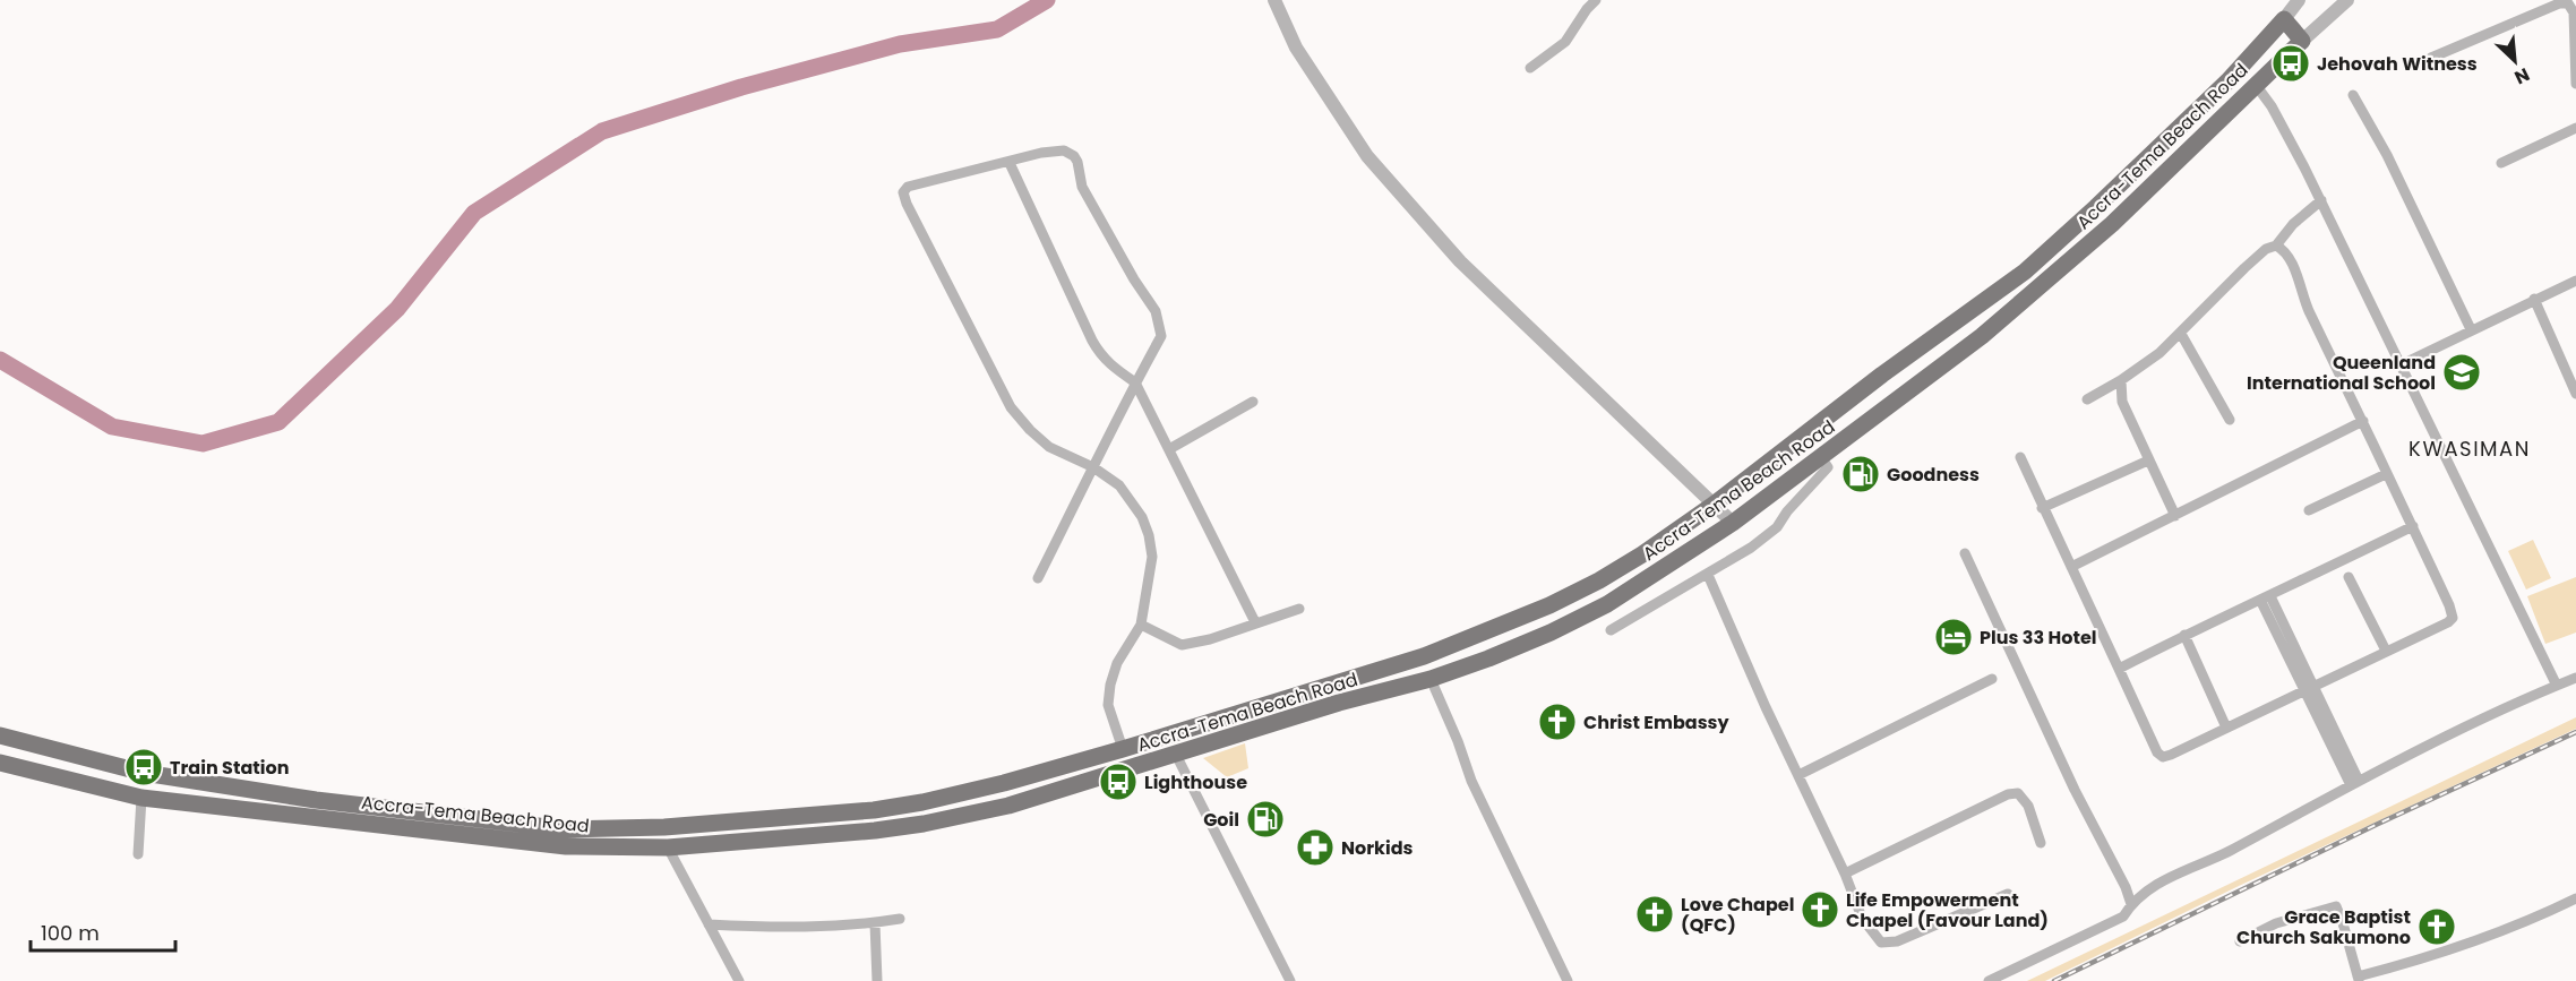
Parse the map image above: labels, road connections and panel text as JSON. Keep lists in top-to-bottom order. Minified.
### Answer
{"streets":{"main road":["Accra-Tema Beach Road"]},"districts":["KWASIMAN"],"places":{"bus stop":["Jehovah Witness","Train Station","Lighthouse"],"school or university":["Queenland International School"],"fuel station":["Goodness","Goil"],"hotel":["Plus 33 Hotel"],"church":["Christ Embassy","Life Empowerment Chapel (Favour Land)","Love Chapel (QFC)","Grace Baptist Church Sakumono"],"pharmacy":["Norkids"]},"scale_bar":"100 m","north":"bottom right"}
